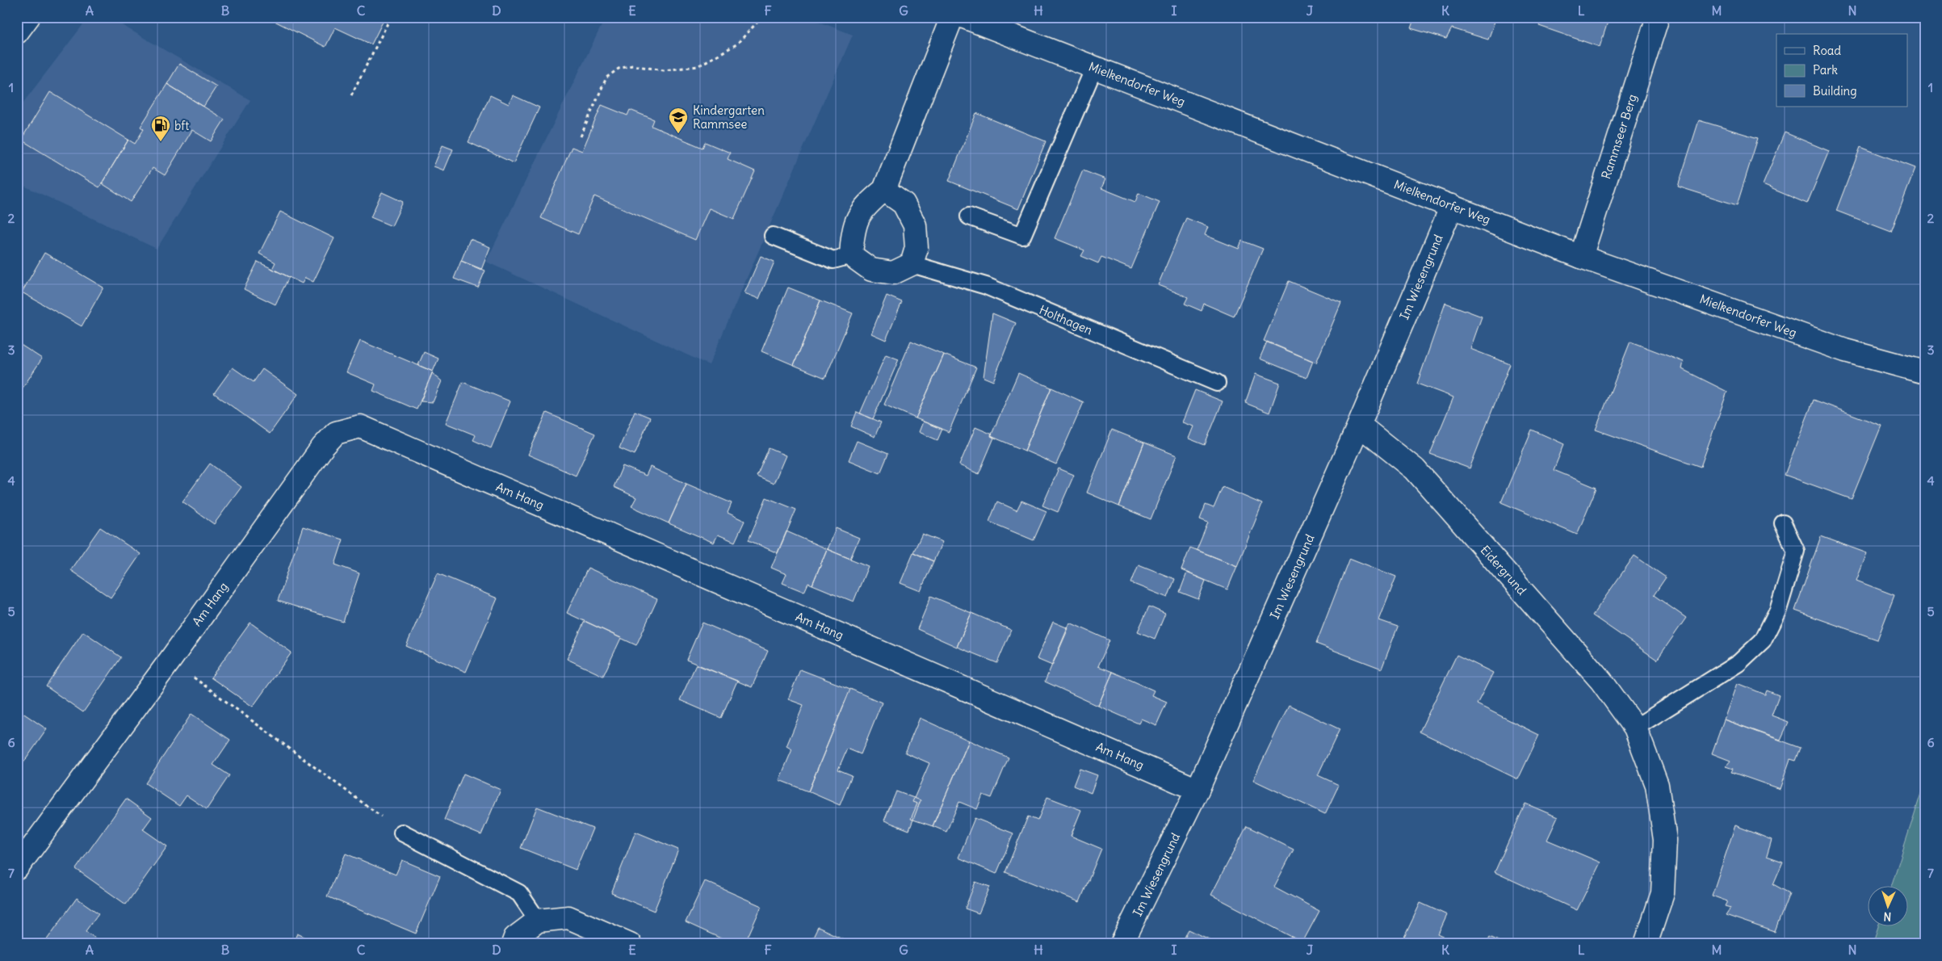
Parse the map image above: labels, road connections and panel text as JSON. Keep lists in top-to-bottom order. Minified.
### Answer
{"streets":{"street":["Mielkendorfer Weg","Rammseer Berg","Im Wiesengrund","Am Hang","Eidergrund"],"lane":["Holthagen"]},"crossings":[["Mielkendorfer Weg","Rammseer Berg"],["Mielkendorfer Weg","Im Wiesengrund"],["Im Wiesengrund","Am Hang"],["Im Wiesengrund","Eidergrund"]],"places":{"school or university":["Kindergarten Rammsee"],"fuel station":["bft"]},"legend":["Road","Park","Building"],"north":"bottom","grid":{"columns":["A","B","C","D","E","F","G","H","I","J","K","L","M","N"],"rows":["1","2","3","4","5","6","7"]}}
